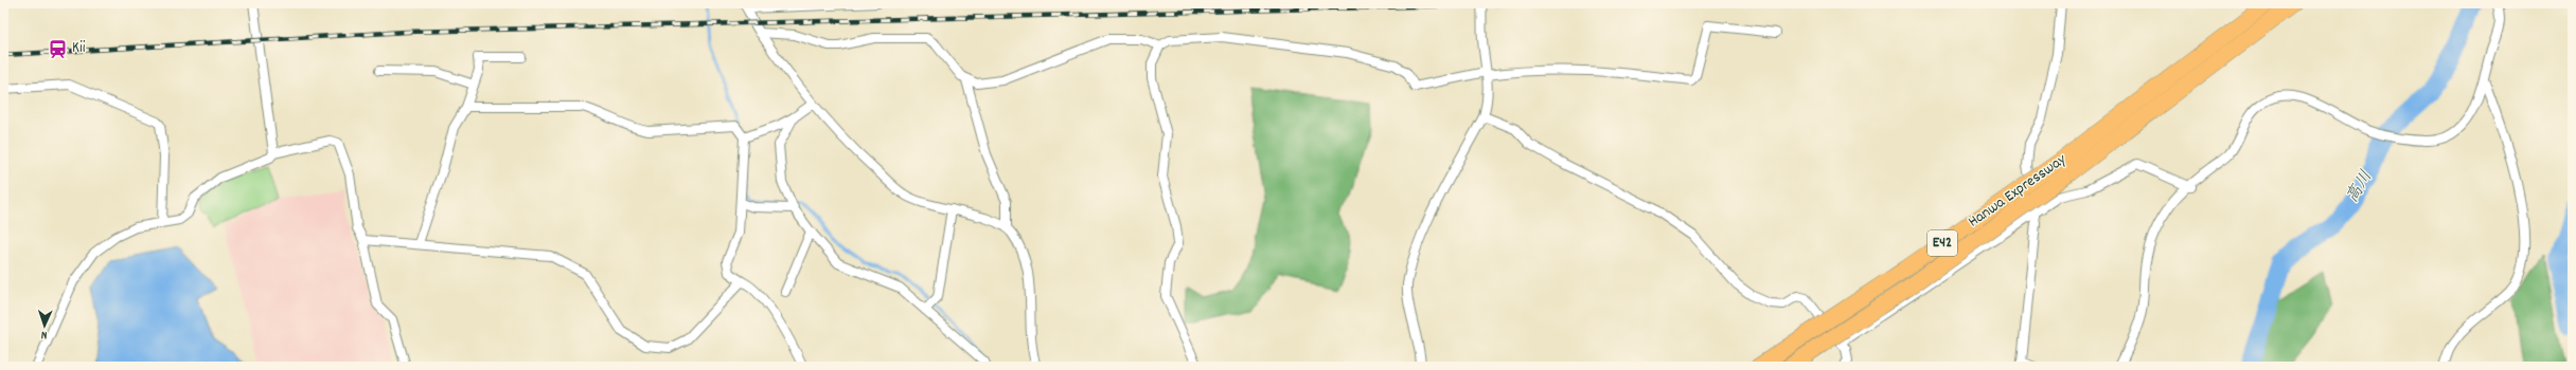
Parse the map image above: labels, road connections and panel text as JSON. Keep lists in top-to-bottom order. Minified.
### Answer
{"streets":{"highway":["Hanwa Expressway","E42"]},"water":["高川"],"places":{"station":["Kii"]},"north":"bottom"}
